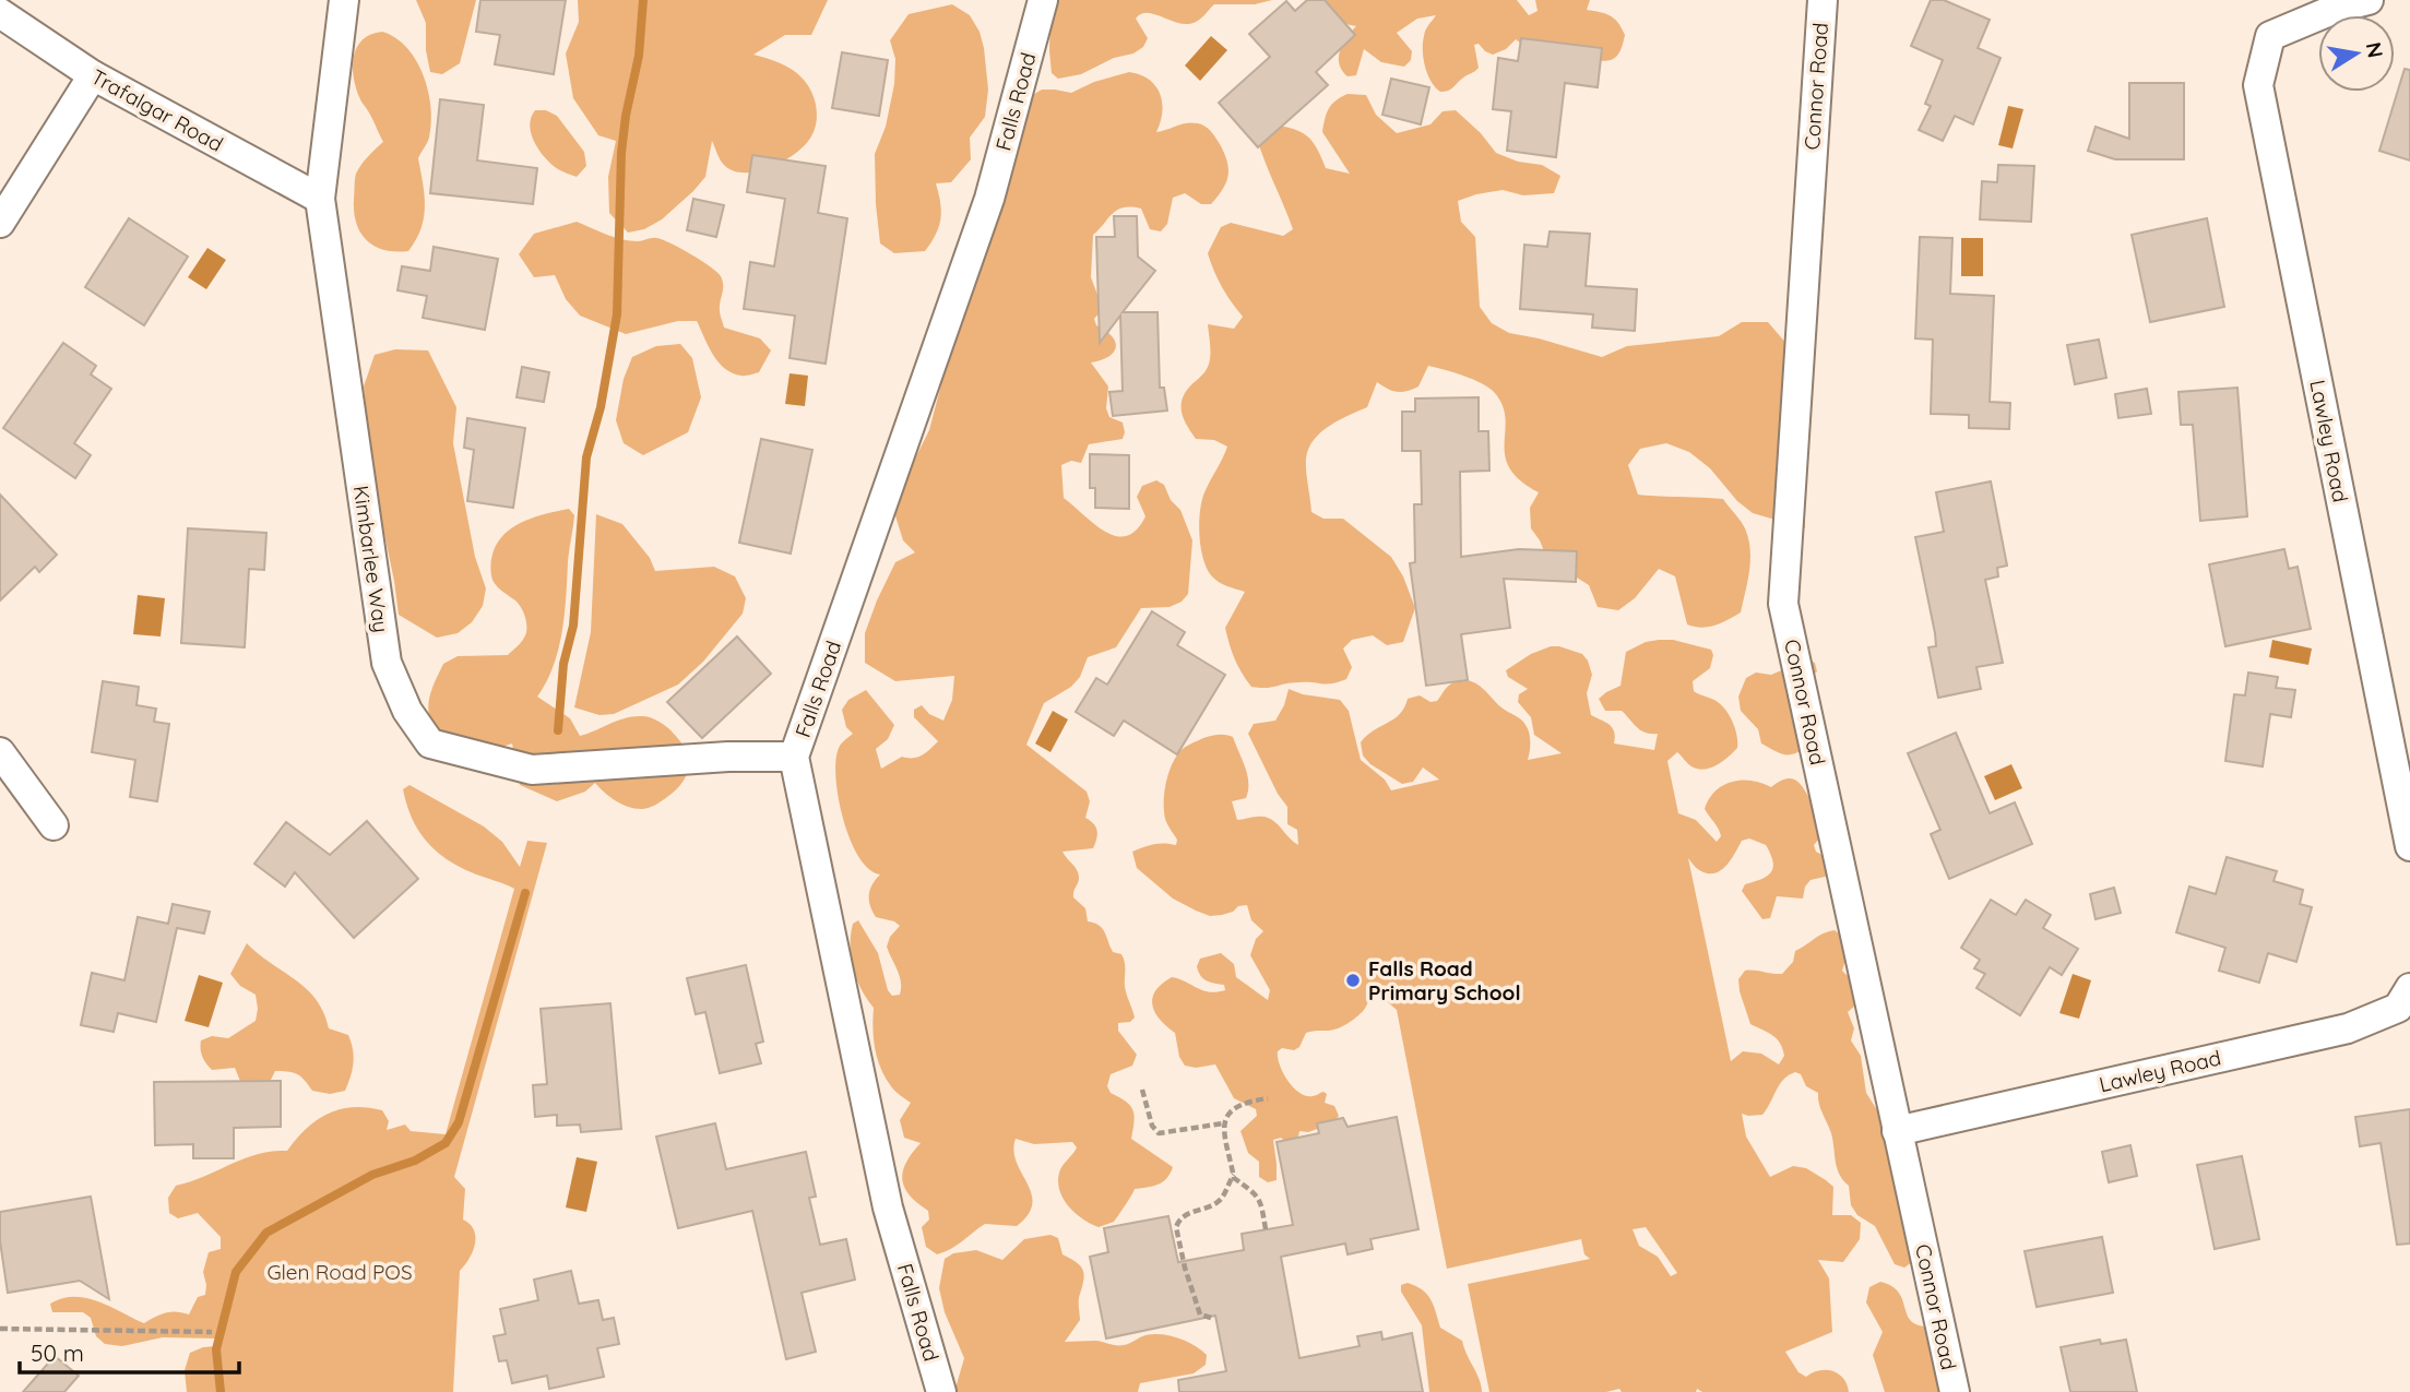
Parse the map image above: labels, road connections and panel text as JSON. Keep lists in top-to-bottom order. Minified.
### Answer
{"streets":{"street":["Connor Road","Falls Road","Trafalgar Road","Lawley Road","Kimbarlee Way"]},"crossings":[["Connor Road","Lawley Road"],["Falls Road","Kimbarlee Way"],["Trafalgar Road","Kimbarlee Way"]],"parks":["Glen Road POS"],"places":["Falls Road Primary School"],"scale_bar":"50 m","north":"right"}
